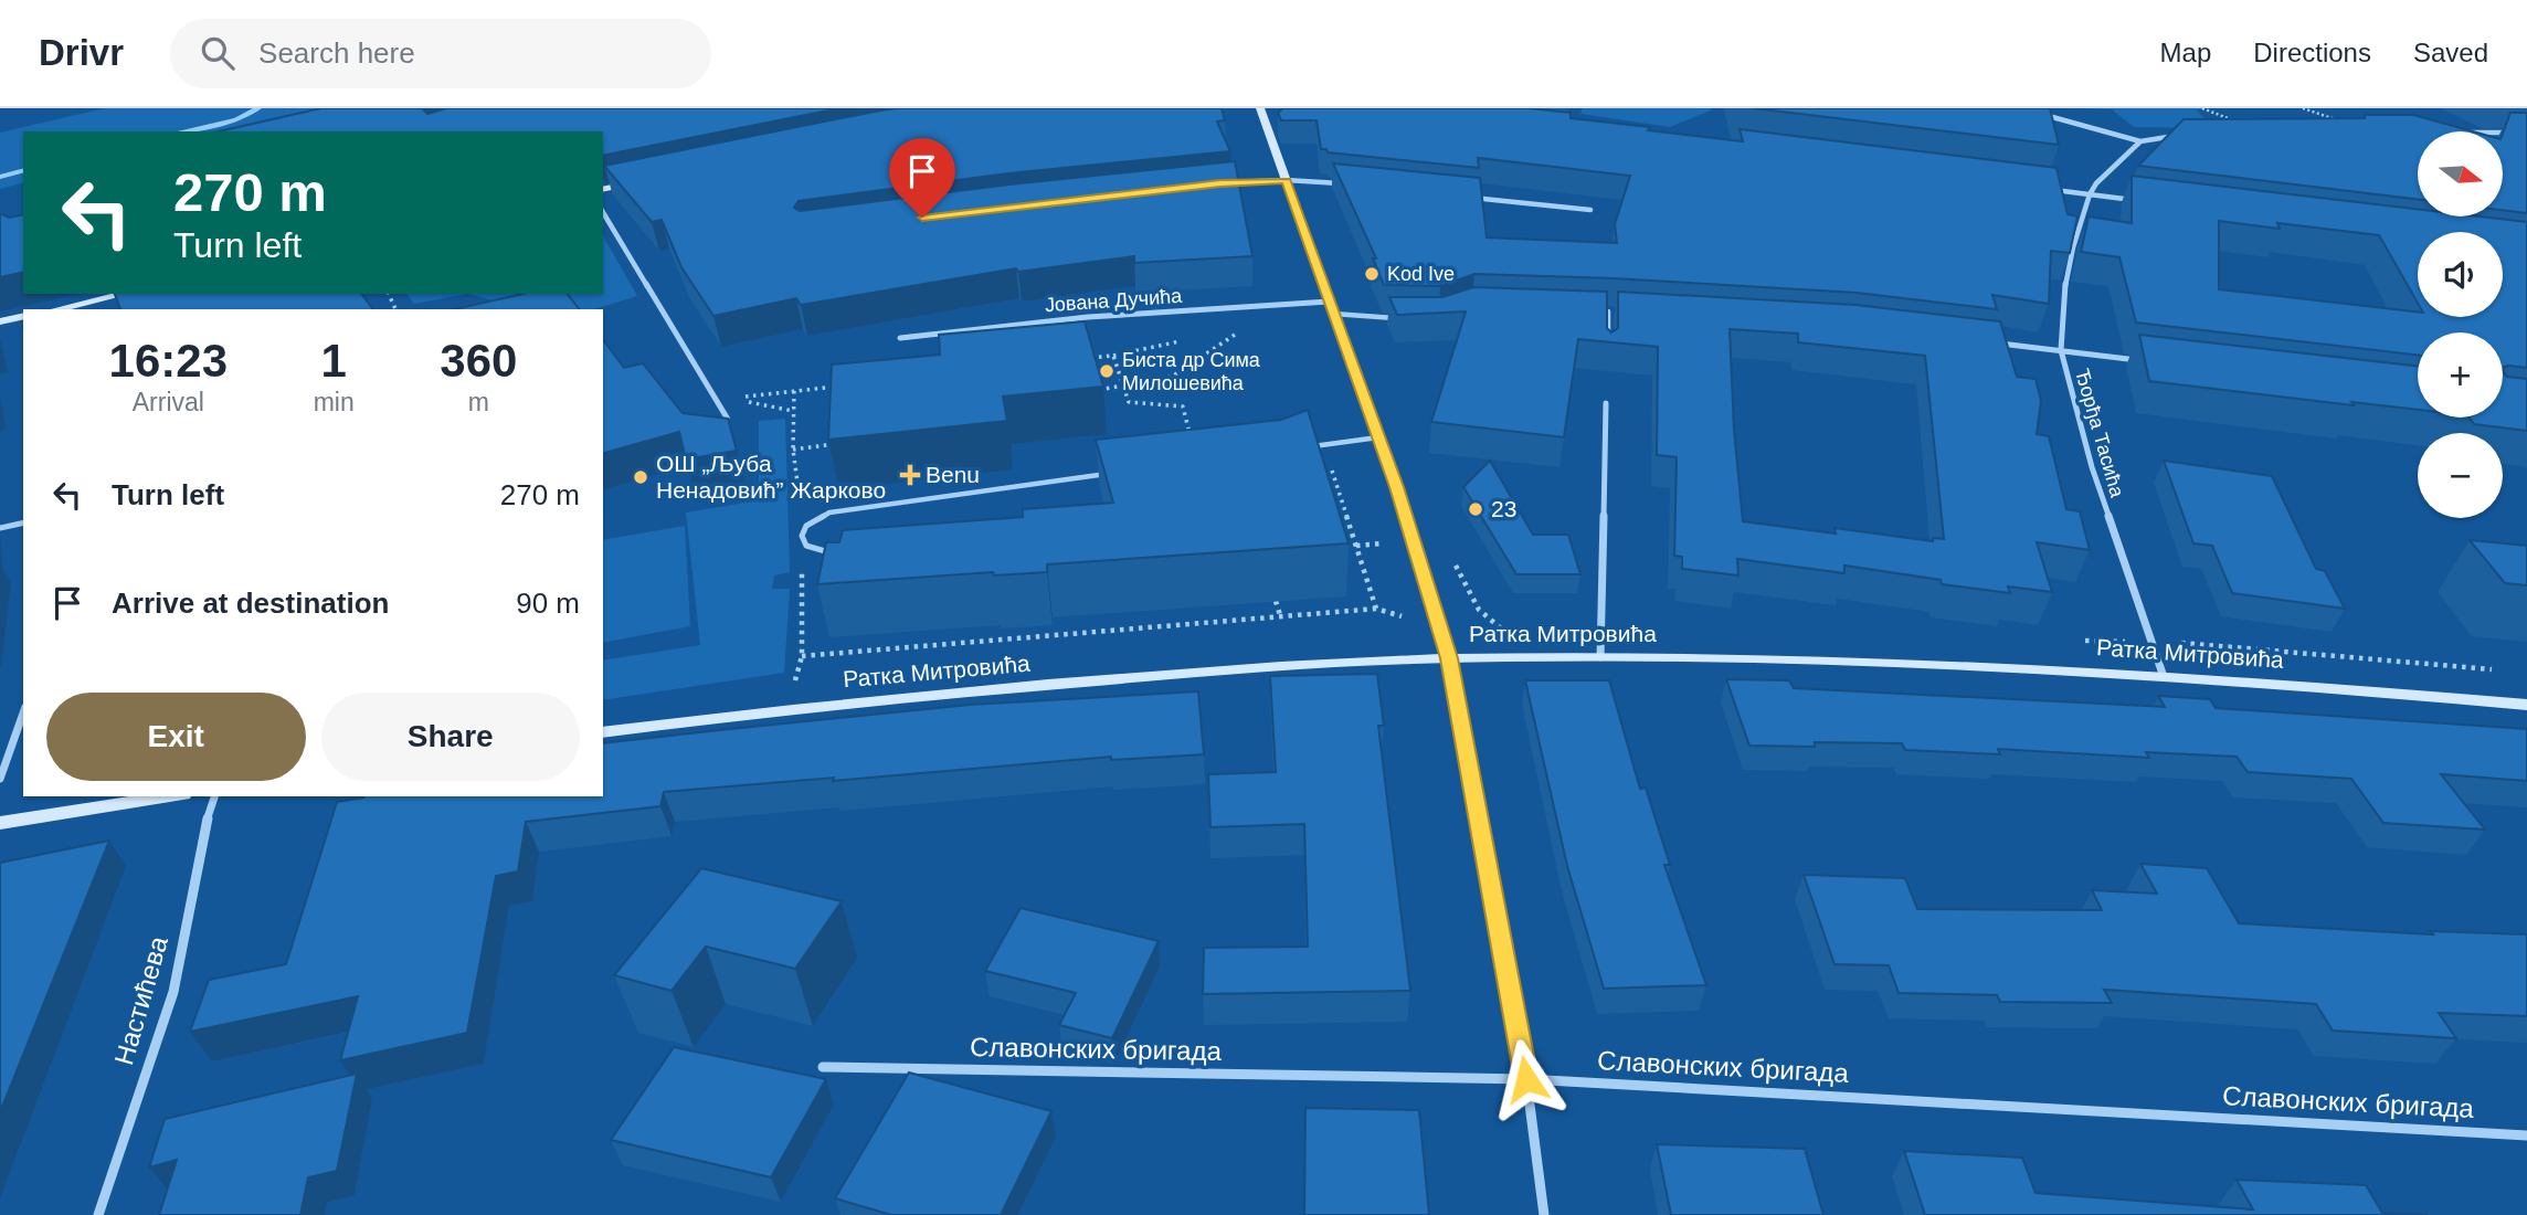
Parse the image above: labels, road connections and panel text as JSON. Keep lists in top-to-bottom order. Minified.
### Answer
{"streets":{"street":["Јована Дучића","Ђорђа Тасића","Ратка Митровића","Настићева","Славонских бригада"]},"crossings":[["Ђорђа Тасића","Ратка Митровића"]],"places":{"other":["Kod Ive","Биста др Сима Милошевића","ОШ „Љуба Ненадовић” Жарково","23"],"health":["Benu"]},"north":"right","page":{"header":"Drivr","search":"Search here","nav":["Map","Directions","Saved"],"map_buttons":["+","−"],"turn":["270 m","Turn left"],"eta":["16:23","Arrival","1","min","360","m"],"list":[{"name":"Turn left","value":"270 m"},{"name":"Arrive at destination","value":"90 m"}],"buttons":["Exit","Share"]}}
